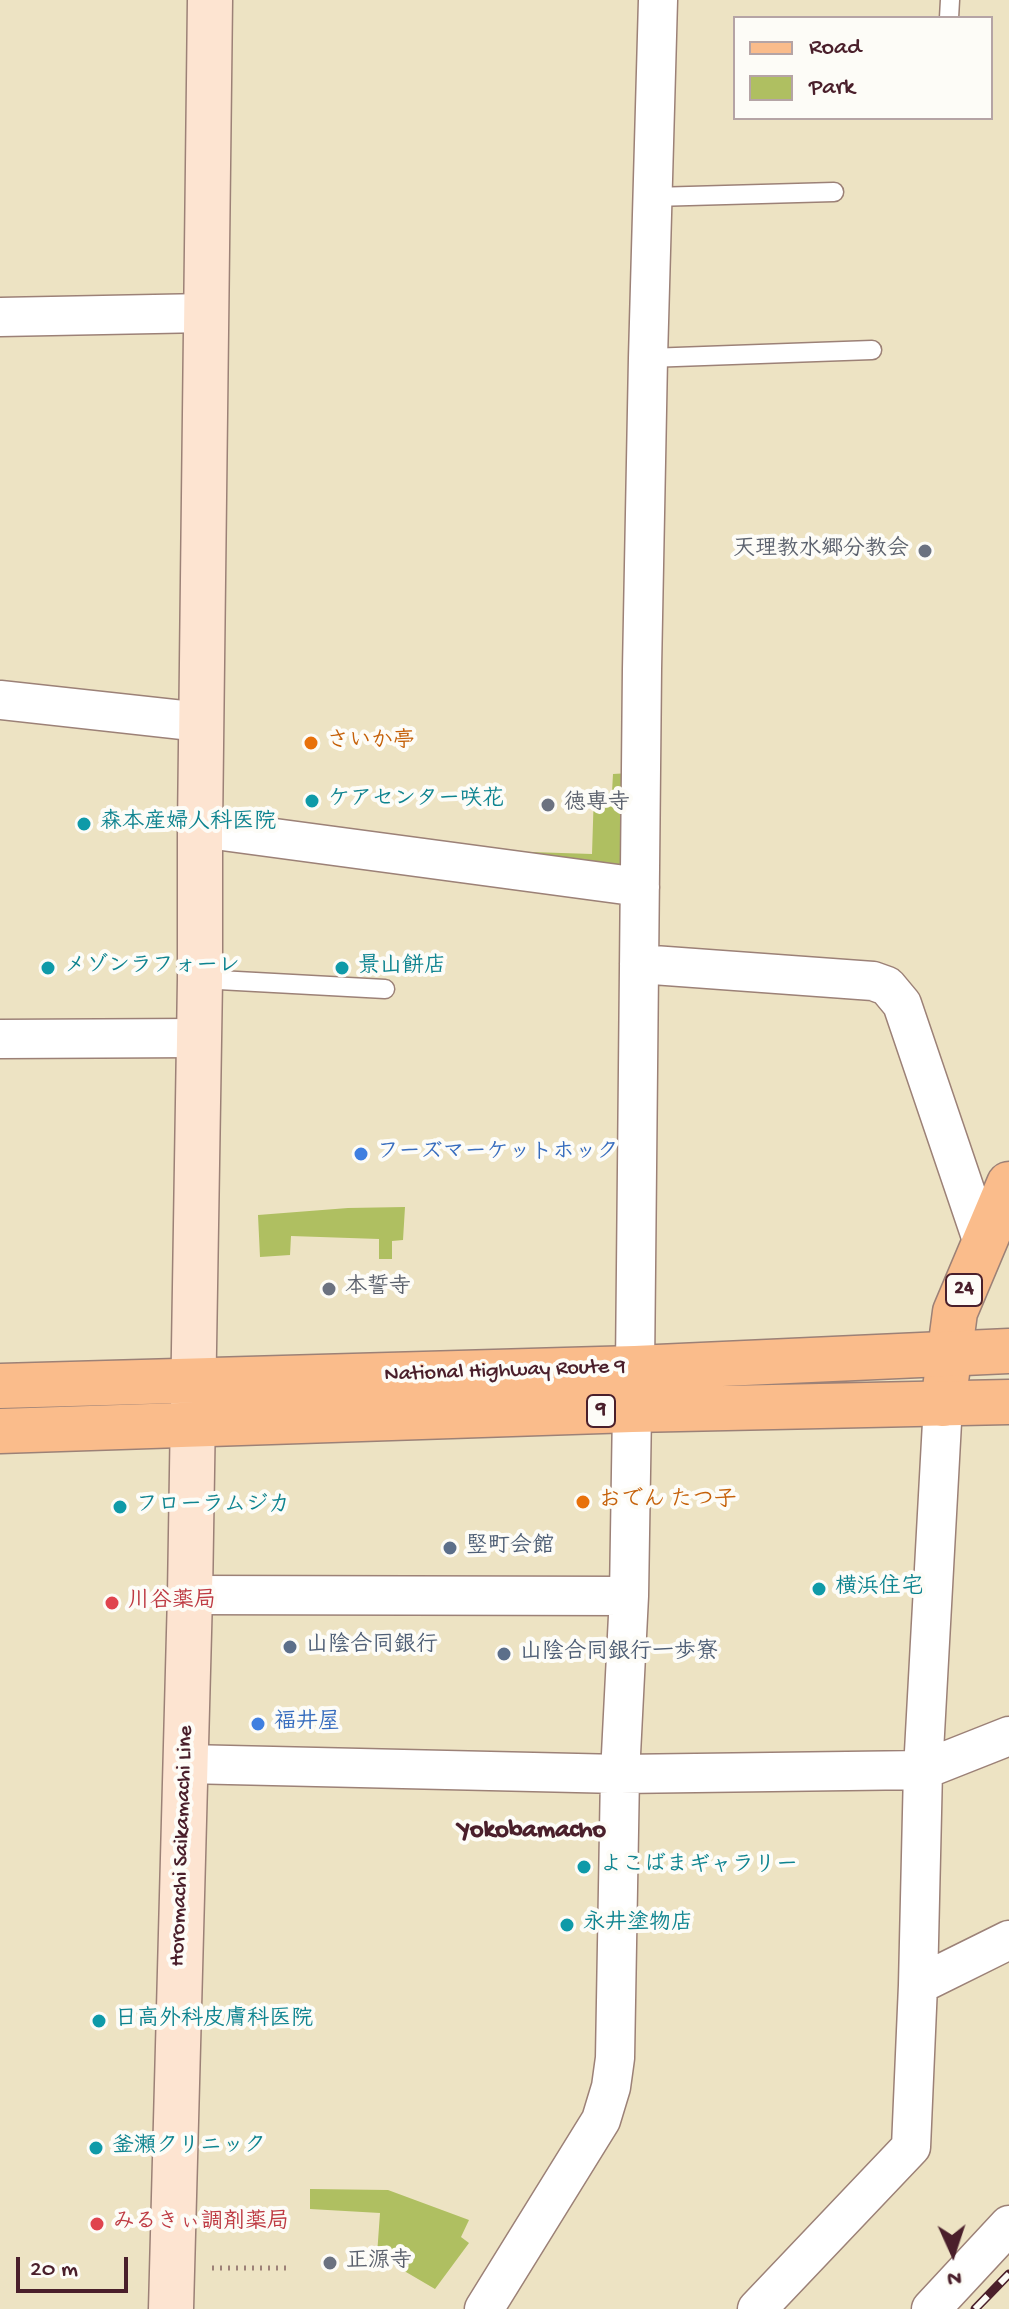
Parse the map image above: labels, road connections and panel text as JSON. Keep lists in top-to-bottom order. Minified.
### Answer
{"streets":{"main road":["24","National Highway Route 9","9"],"street":["Horomachi Saikamachi Line"]},"crossings":[["24","National Highway Route 9"],["National Highway Route 9","Horomachi Saikamachi Line"]],"districts":["Yokobamacho"],"places":["天理教水郷分教会","さいか亭","ケアセンター咲花","徳専寺","森本産婦人科医院","メゾンラフォーレ","景山餅店","フーズマーケットホック","本誓寺","おでん たつ子","フローラムジカ","竪町会館","横浜住宅","川谷薬局","山陰合同銀行","山陰合同銀行一歩寮","福井屋","よこばまギャラリー","永井塗物店","日高外科皮膚科医院","釜瀬クリニック","みるきぃ調剤薬局","正源寺"],"legend":["Road","Park"],"scale_bar":"20 m","north":"bottom"}
